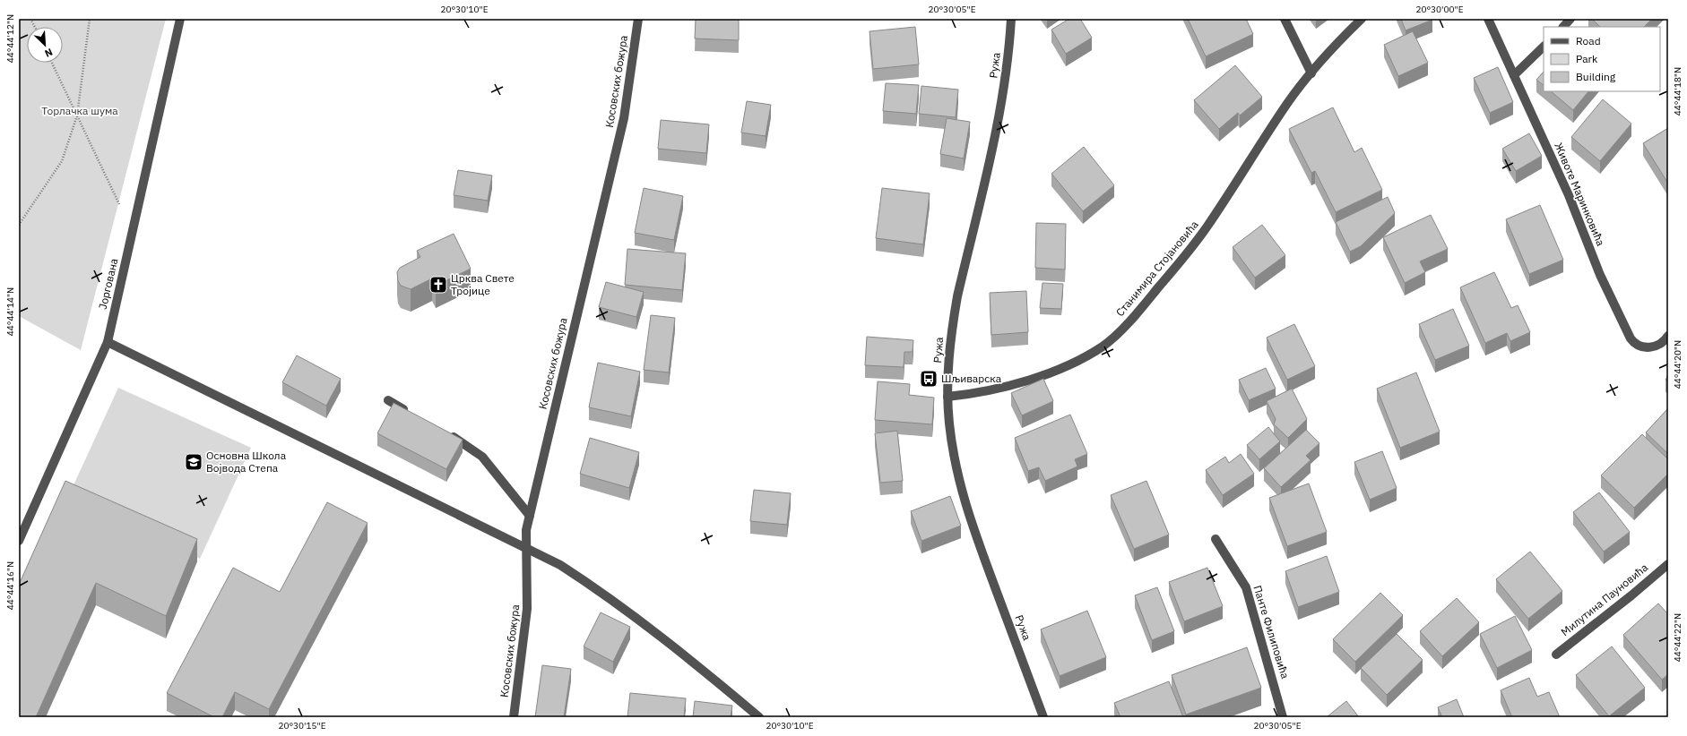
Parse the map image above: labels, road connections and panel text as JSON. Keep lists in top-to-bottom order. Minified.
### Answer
{"streets":{"street":["Ружа","Косовских божура","Животе Маринковића","Станимира Стојановића","Јоргована","Милутина Пауновића","Панте Филиповића"]},"crossings":[["Ружа","Станимира Стојановића"]],"parks":["Торлачка шума"],"places":{"church":["Црква Свете Тројице"],"bus stop":["Шљиварска"],"school or university":["Основна Школа Војвода Степа"]},"legend":["Road","Park","Building"],"north":"bottom right","coordinates":["20°30'10\"E","20°30'05\"E","20°30'00\"E","44°44'12\"N","44°44'18\"N","44°44'14\"N","44°44'20\"N","44°44'16\"N","44°44'22\"N","20°30'15\"E"]}
